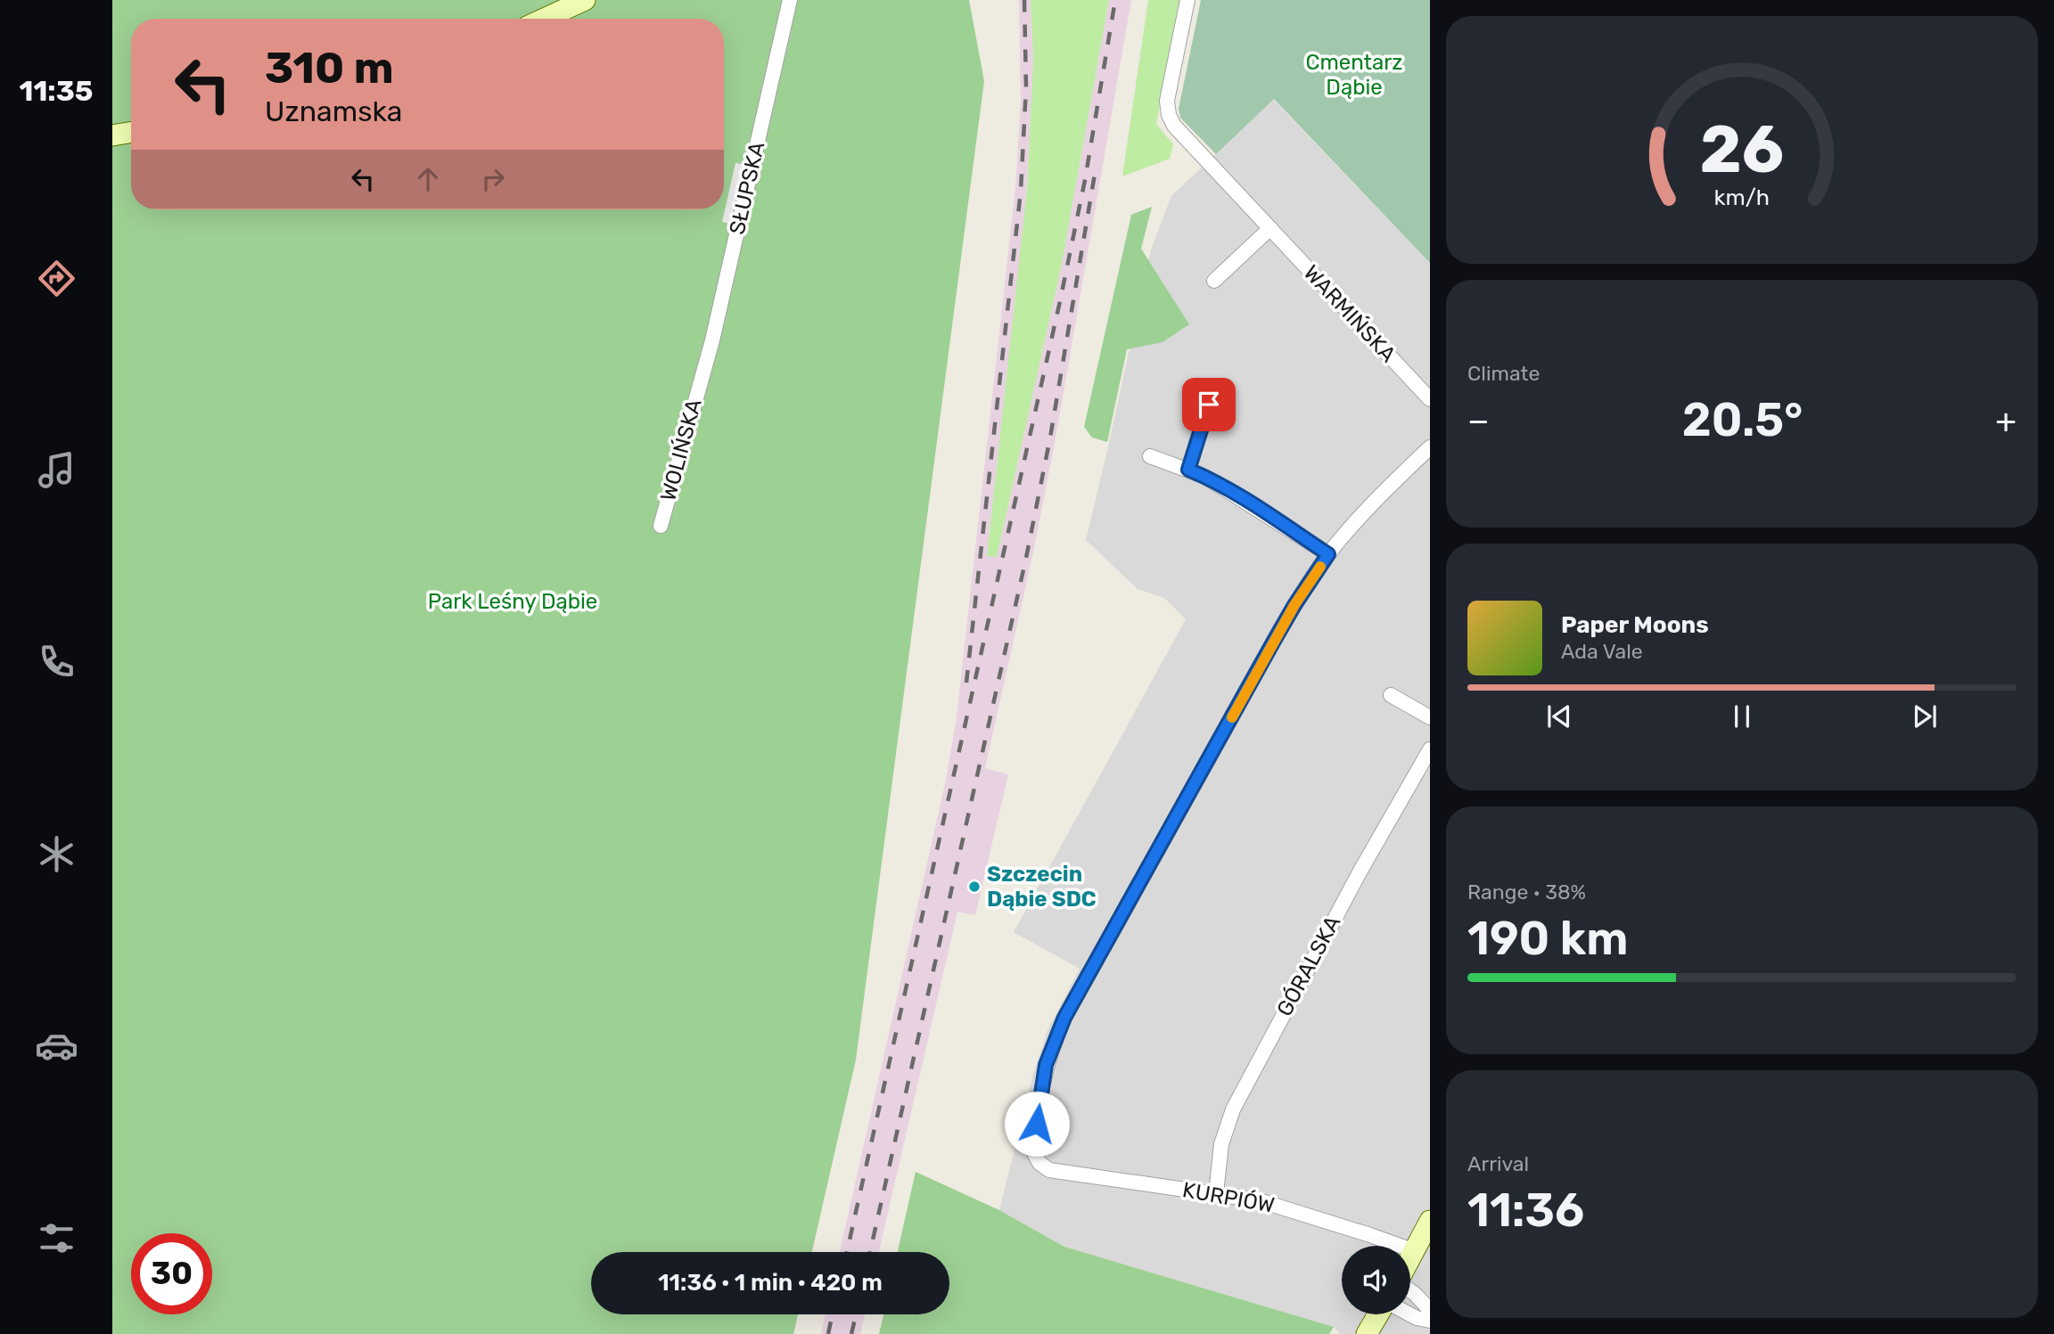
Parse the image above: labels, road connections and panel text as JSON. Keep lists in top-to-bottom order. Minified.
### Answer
{"streets":{"street":["SŁUPSKA","WARMIŃSKA","WOLIŃSKA","GÓRALSKA","KURPIÓW"]},"crossings":[["SŁUPSKA","WOLIŃSKA"],["GÓRALSKA","KURPIÓW"]],"parks":["Cmentarz Dąbie","Park Leśny Dąbie"],"places":["Szczecin Dąbie SDC"],"page":{"tabs":"11:35","turn":["310 m","Uznamska"],"tile":["Climate",["Range · 38%","190 km"],["Arrival","11:36"]],"heat":["−","20.5°","+"],"song":["Paper Moons","Ada Vale"],"limit":"30","trip":"11:36 · 1 min · 420 m","gauge":["26","km/h"]}}
